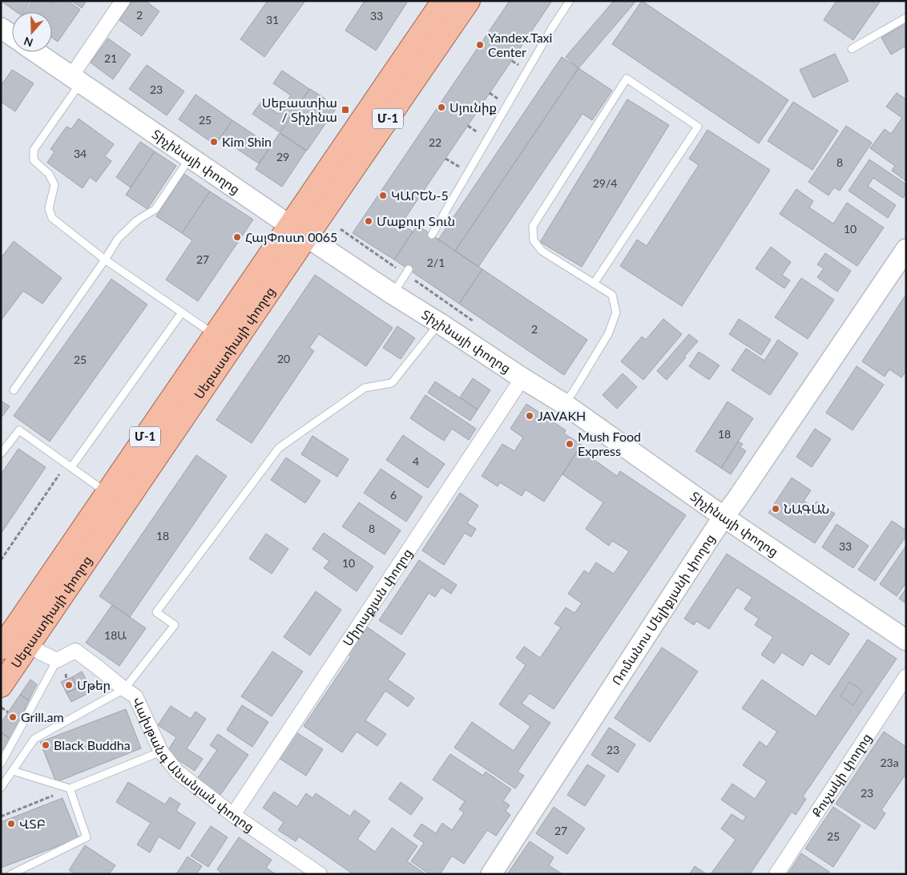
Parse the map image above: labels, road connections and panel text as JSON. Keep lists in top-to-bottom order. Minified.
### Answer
{"streets":{"main road":["Մ-1","Տիչինայի փողոց","Սեբաստիայի փողոց","Ռոմանոս Մելիքյանի փողոց"],"street":["Միրաքյան փողոց","Վախթանգ Անանյան փողոց","Քուչակի փողոց"]},"crossings":[["Տիչինայի փողոց","Սեբաստիայի փողոց"],["Տիչինայի փողոց","Միրաքյան փողոց"],["Տիչինայի փողոց","Ռոմանոս Մելիքյանի փողոց"],["Միրաքյան փողոց","Վախթանգ Անանյան փողոց"]],"places":{"other":["Yandex.Taxi Center","Սյունիք","Kim Shin","ԿԱՐԵՆ-5","Մաքուր Տուն","ՀայՓոստ 0065","JAVAKH","Mush Food Express","ՆԱԳԱՆ","Մթեր","Grill.am","Black Buddha","ՎՏԲ"],"transit":["Սեբաստիա / Տիչինա"]},"house_numbers":["2","33","31","21","23","25","22","34","29","8","29/4","10","27","2/1","2","20","25","18","4","6","8","18","33","10","18Ա","23","23a","23","27","25"],"north":"bottom"}
